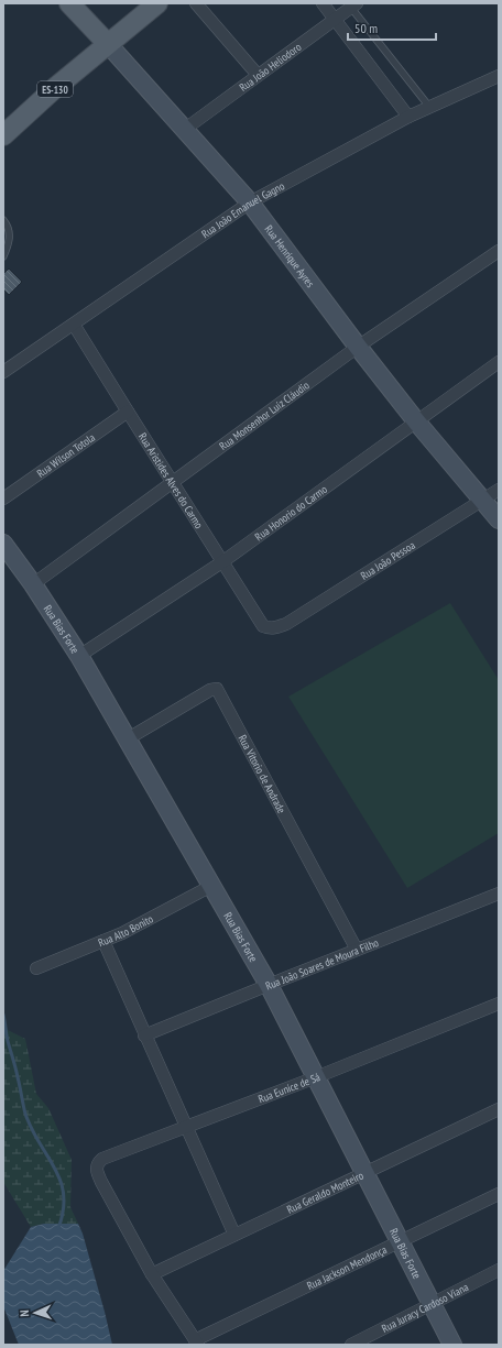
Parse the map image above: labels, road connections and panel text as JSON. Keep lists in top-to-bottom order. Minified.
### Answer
{"streets":{"main road":["ES-130","Rua Henrique Ayres"],"street":["Rua João Heliodoro","Rua João Emanuel Gagno","Rua Monsenhor Luiz Cláudio","Rua Wilson Totola","Rua Aristides Alves do Carmo","Rua Honorio do Carmo","Rua João Pessoa","Rua Bias Forte","Rua Vitorio de Andrade","Rua Alto Bonito","Rua João Soares de Moura Filho","Rua Eunice de Sá","Rua Geraldo Monteiro","Rua Jackson Mendonça","Rua Juracy Cardoso Viana"]},"crossings":[["Rua João Heliodoro","Rua Henrique Ayres"],["ES-130","Rua Henrique Ayres"],["Rua João Emanuel Gagno","Rua Henrique Ayres"],["Rua João Emanuel Gagno","Rua Aristides Alves do Carmo"],["Rua Henrique Ayres","Rua Monsenhor Luiz Cláudio"],["Rua Henrique Ayres","Rua Honorio do Carmo"],["Rua Henrique Ayres","Rua João Pessoa"],["Rua Monsenhor Luiz Cláudio","Rua Aristides Alves do Carmo"],["Rua Monsenhor Luiz Cláudio","Rua Bias Forte"],["Rua Wilson Totola","Rua Aristides Alves do Carmo"],["Rua Aristides Alves do Carmo","Rua Honorio do Carmo"],["Rua Aristides Alves do Carmo","Rua João Pessoa"],["Rua Honorio do Carmo","Rua Bias Forte"],["Rua Bias Forte","Rua Vitorio de Andrade"],["Rua Bias Forte","Rua Alto Bonito"],["Rua Bias Forte","Rua João Soares de Moura Filho"],["Rua Bias Forte","Rua Eunice de Sá"],["Rua Bias Forte","Rua Geraldo Monteiro"],["Rua Bias Forte","Rua Jackson Mendonça"],["Rua Bias Forte","Rua Juracy Cardoso Viana"],["Rua Vitorio de Andrade","Rua João Soares de Moura Filho"],["Rua Eunice de Sá","Rua Geraldo Monteiro"]],"scale_bar":"50 m","north":"left"}
